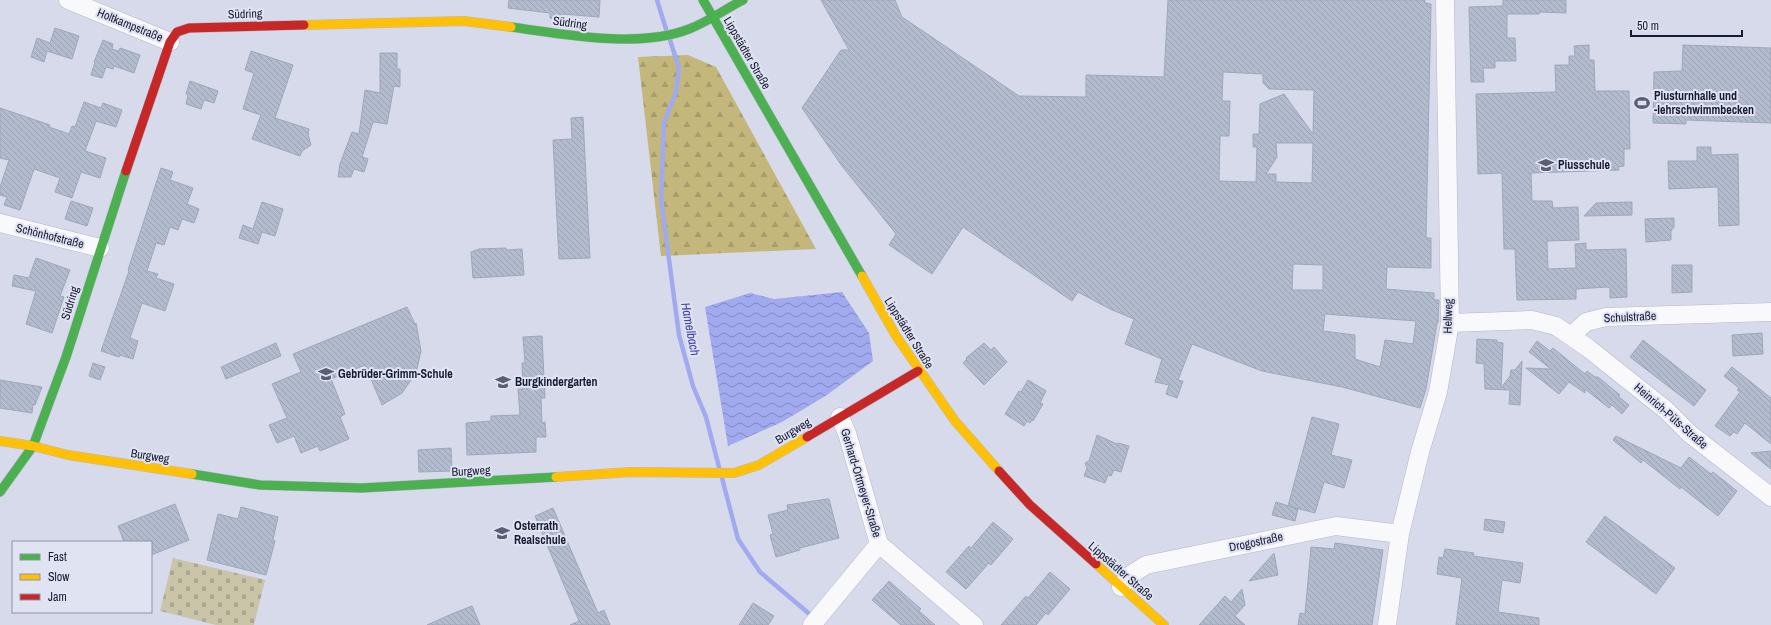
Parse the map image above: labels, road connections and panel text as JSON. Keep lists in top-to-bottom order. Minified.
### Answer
{"streets":{"street":["Südring","Holtkampstraße","Lippstädter Straße","Schönhofstraße","Hellweg","Schulstraße","Heinrich-Püts-Straße","Burgweg","Gerhard-Ortmeyer-Straße","Drogostraße"]},"crossings":[["Südring","Holtkampstraße"],["Südring","Lippstädter Straße"],["Südring","Schönhofstraße"],["Südring","Burgweg"],["Lippstädter Straße","Burgweg"],["Lippstädter Straße","Drogostraße"],["Hellweg","Drogostraße"],["Schulstraße","Heinrich-Püts-Straße"],["Burgweg","Gerhard-Ortmeyer-Straße"]],"water":["Hamelbach"],"places":{"sports":["Piusturnhalle und -lehrschwimmbecken"],"school or university":["Piusschule","Gebrüder-Grimm-Schule","Burgkindergarten","Osterrath Realschule"]},"legend":["Fast","Slow","Jam"],"scale_bar":"50 m"}
